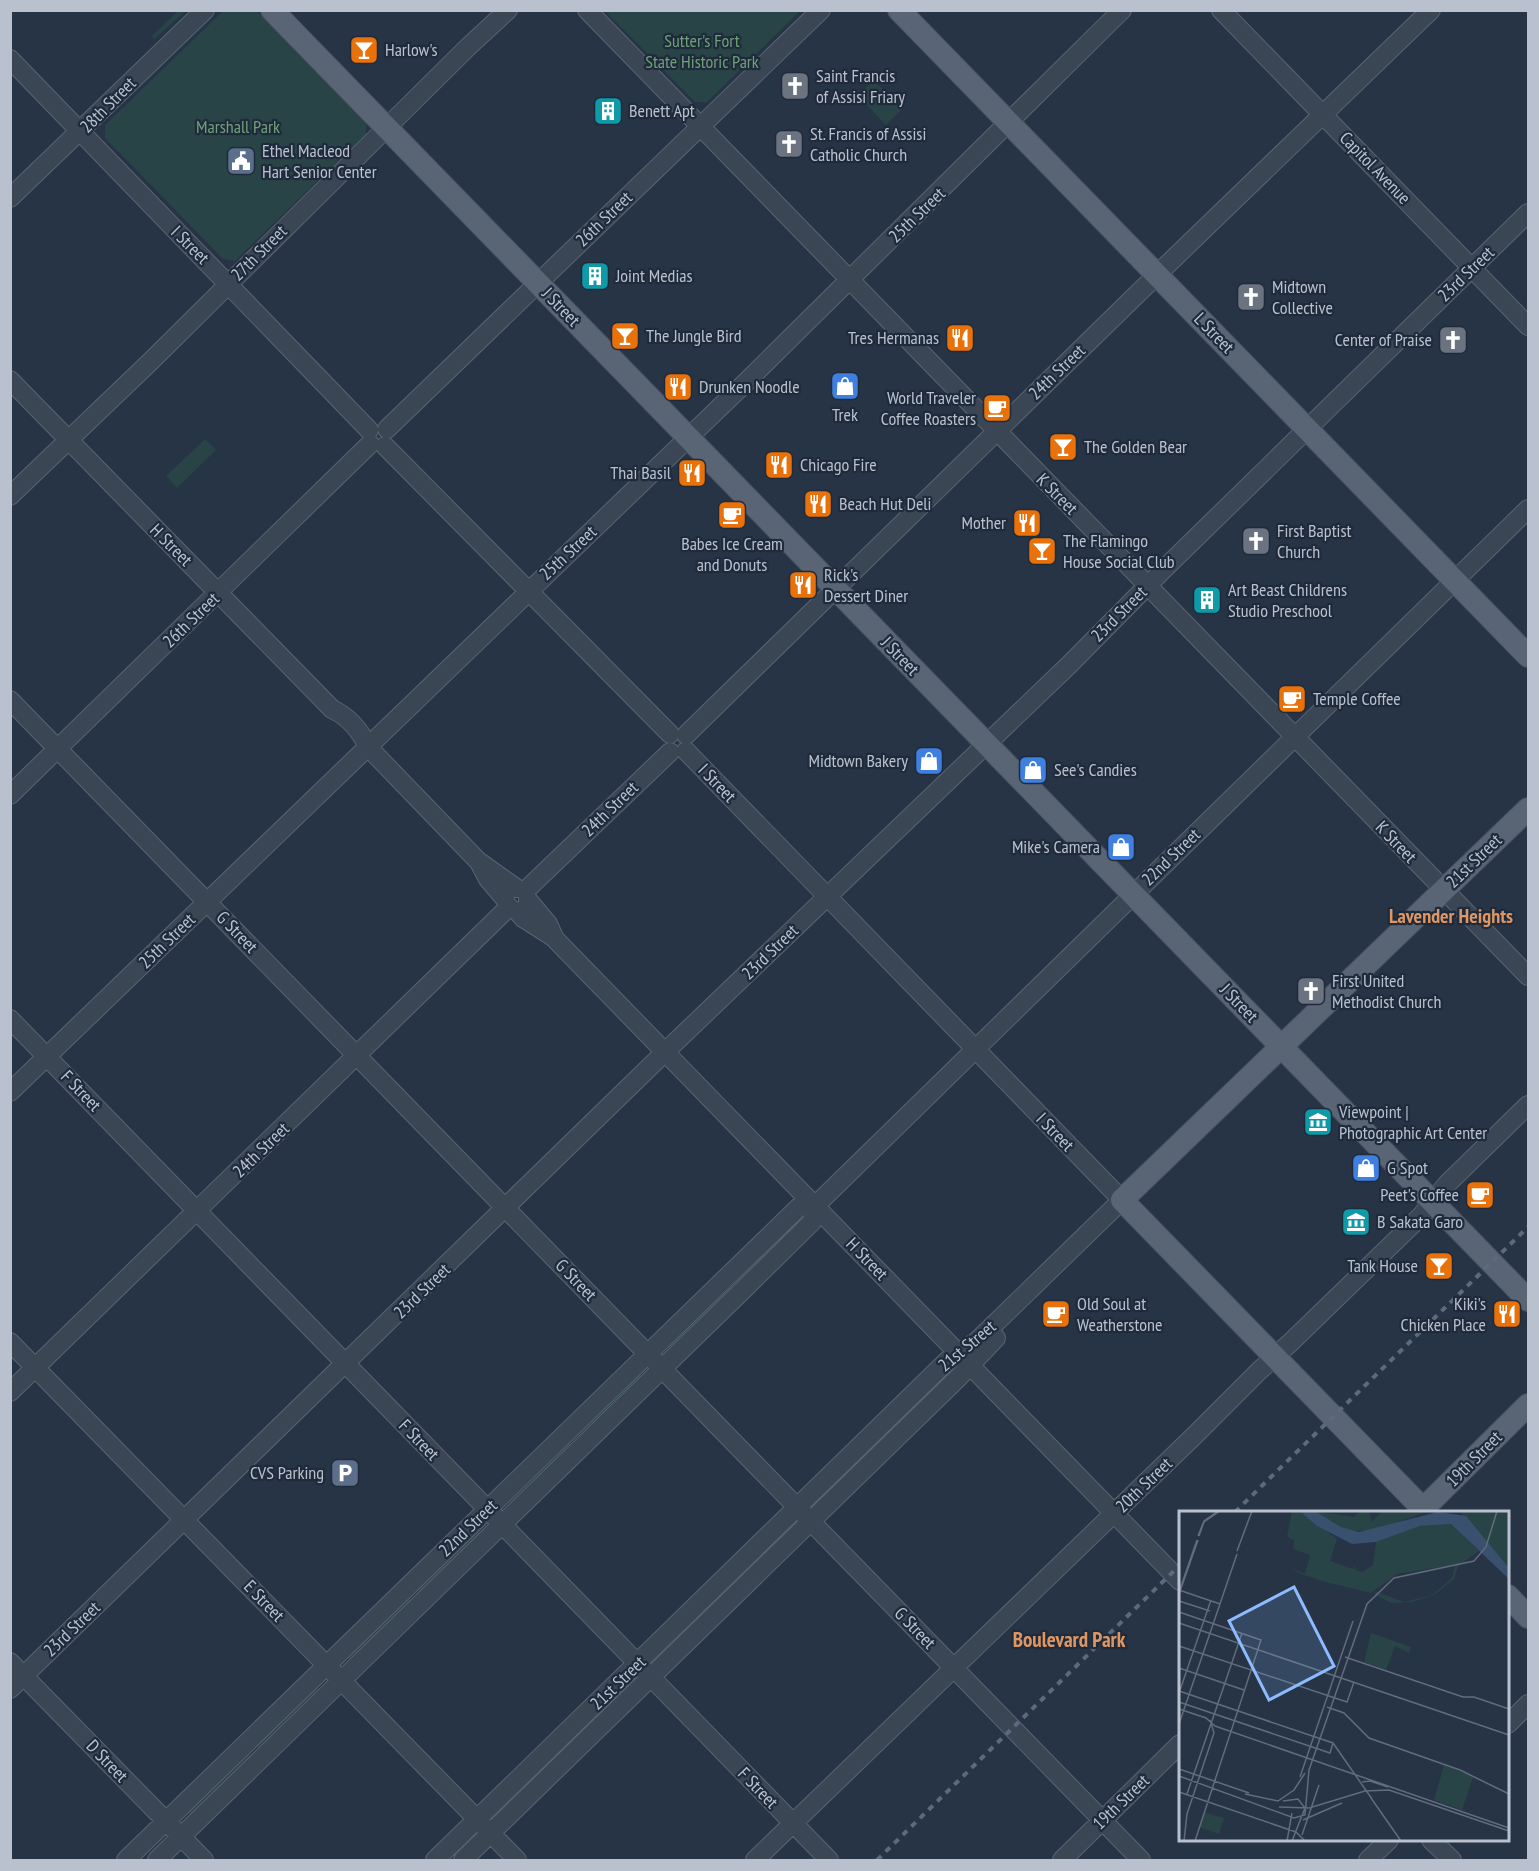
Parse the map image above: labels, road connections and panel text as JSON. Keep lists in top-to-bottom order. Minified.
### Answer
{"streets":{"main road":["I Street","J Street","L Street","21st Street","19th Street"],"street":["28th Street","Capitol Avenue","25th Street","26th Street","27th Street","23rd Street","24th Street","K Street","H Street","22nd Street","G Street","F Street","20th Street","E Street","D Street"]},"crossings":[["28th Street","I Street"],["Capitol Avenue","23rd Street"],["Capitol Avenue","24th Street"],["25th Street","I Street"],["25th Street","J Street"],["25th Street","L Street"],["25th Street","K Street"],["25th Street","H Street"],["25th Street","G Street"],["25th Street","F Street"],["26th Street","I Street"],["26th Street","J Street"],["26th Street","K Street"],["26th Street","H Street"],["26th Street","G Street"],["I Street","27th Street"],["I Street","23rd Street"],["I Street","24th Street"],["I Street","22nd Street"],["I Street","21st Street"],["I Street","19th Street"],["I Street","20th Street"],["27th Street","J Street"],["27th Street","H Street"],["23rd Street","J Street"],["23rd Street","L Street"],["23rd Street","K Street"],["23rd Street","H Street"],["23rd Street","G Street"],["23rd Street","F Street"],["23rd Street","E Street"],["23rd Street","D Street"],["J Street","24th Street"],["J Street","22nd Street"],["J Street","21st Street"],["J Street","20th Street"],["L Street","24th Street"],["L Street","22nd Street"],["24th Street","K Street"],["24th Street","H Street"],["24th Street","G Street"],["24th Street","F Street"],["24th Street","E Street"],["K Street","22nd Street"],["K Street","21st Street"],["H Street","22nd Street"],["H Street","21st Street"],["H Street","20th Street"],["22nd Street","G Street"],["22nd Street","F Street"],["22nd Street","E Street"],["22nd Street","D Street"],["21st Street","G Street"],["21st Street","F Street"],["21st Street","E Street"],["G Street","19th Street"],["G Street","20th Street"],["F Street","20th Street"]],"districts":["Lavender Heights","Boulevard Park"],"parks":["Sutter's Fort State Historic Park","Marshall Park"],"places":{"bar":["Harlow's","The Jungle Bird","The Golden Bear","The Flamingo House Social Club","Tank House"],"church":["Saint Francis of Assisi Friary","St. Francis of Assisi Catholic Church","Midtown Collective","Center of Praise","First Baptist Church","First United Methodist Church"],"building":["Benett Apt","Joint Medias","Art Beast Childrens Studio Preschool"],"public building":["Ethel Macleod Hart Senior Center"],"restaurant":["Tres Hermanas","Drunken Noodle","Chicago Fire","Thai Basil","Beach Hut Deli","Mother","Rick's Dessert Diner","Kiki's Chicken Place"],"shop":["Trek","Midtown Bakery","See's Candies","Mike's Camera","G Spot"],"cafe":["World Traveler Coffee Roasters","Babes Ice Cream and Donuts","Temple Coffee","Peet's Coffee","Old Soul at Weatherstone"],"museum":["Viewpoint | Photographic Art Center","B Sakata Garo"],"parking":["CVS Parking"]}}
